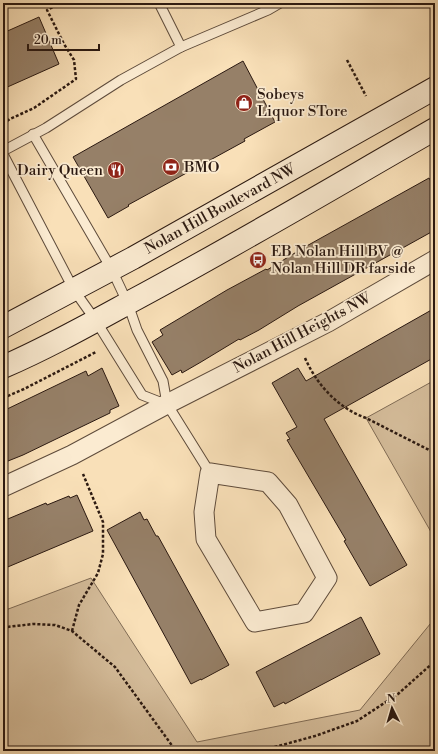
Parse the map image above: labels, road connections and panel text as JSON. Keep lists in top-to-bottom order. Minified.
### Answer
{"streets":{"street":["Nolan Hill Boulevard NW","Nolan Hill Heights NW"]},"places":{"shop":["Sobeys Liquor STore"],"bank":["BMO"],"restaurant":["Dairy Queen"],"bus stop":["EB Nolan Hill BV @ Nolan Hill DR farside"]},"scale_bar":"20 m","north":"top"}
